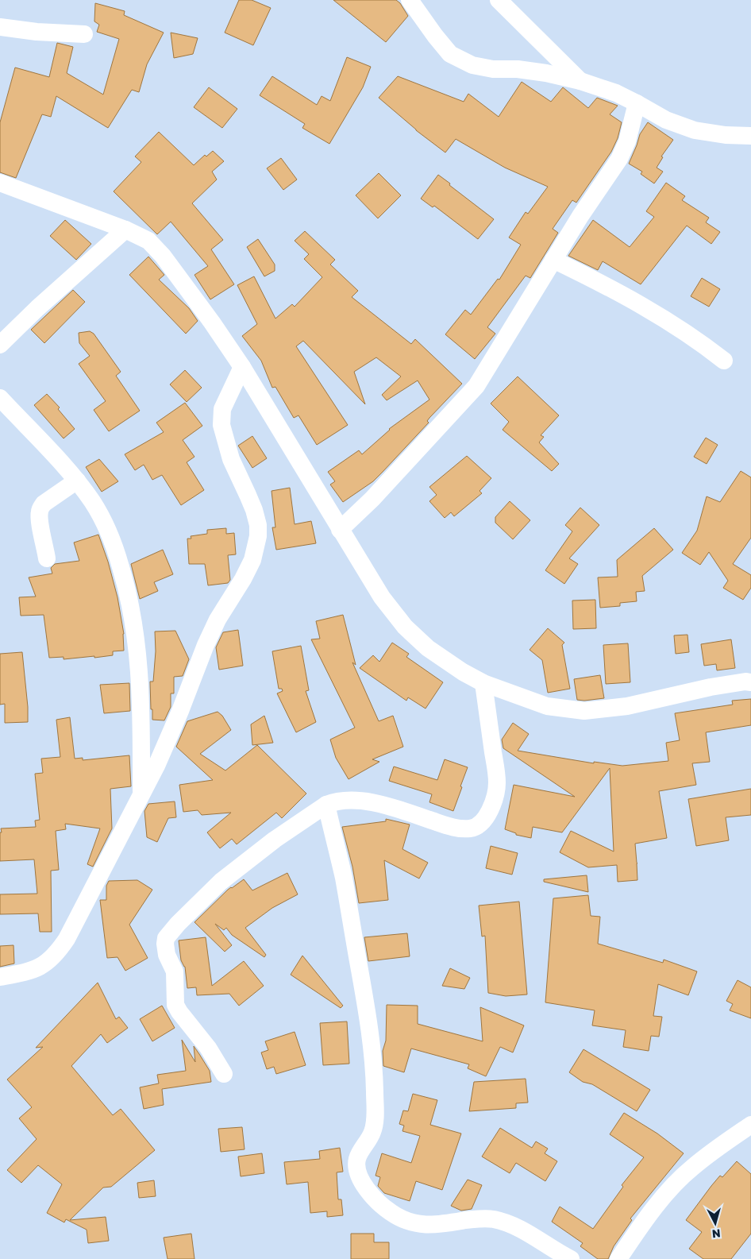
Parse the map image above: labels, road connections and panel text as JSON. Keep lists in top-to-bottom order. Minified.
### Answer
{"north":"bottom"}
